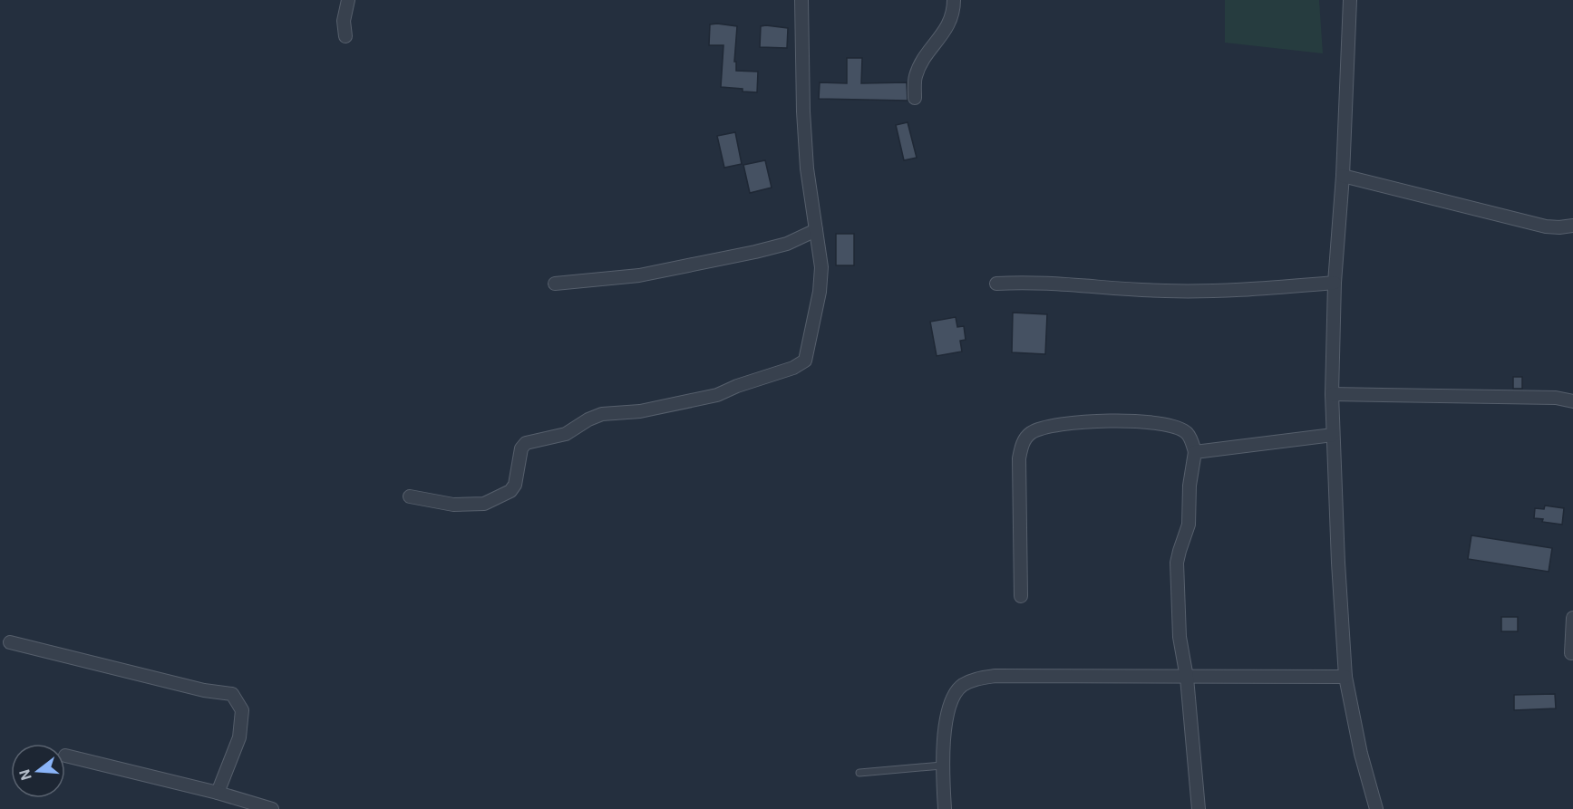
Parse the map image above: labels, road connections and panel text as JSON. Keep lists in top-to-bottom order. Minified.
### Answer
{"north":"left"}
